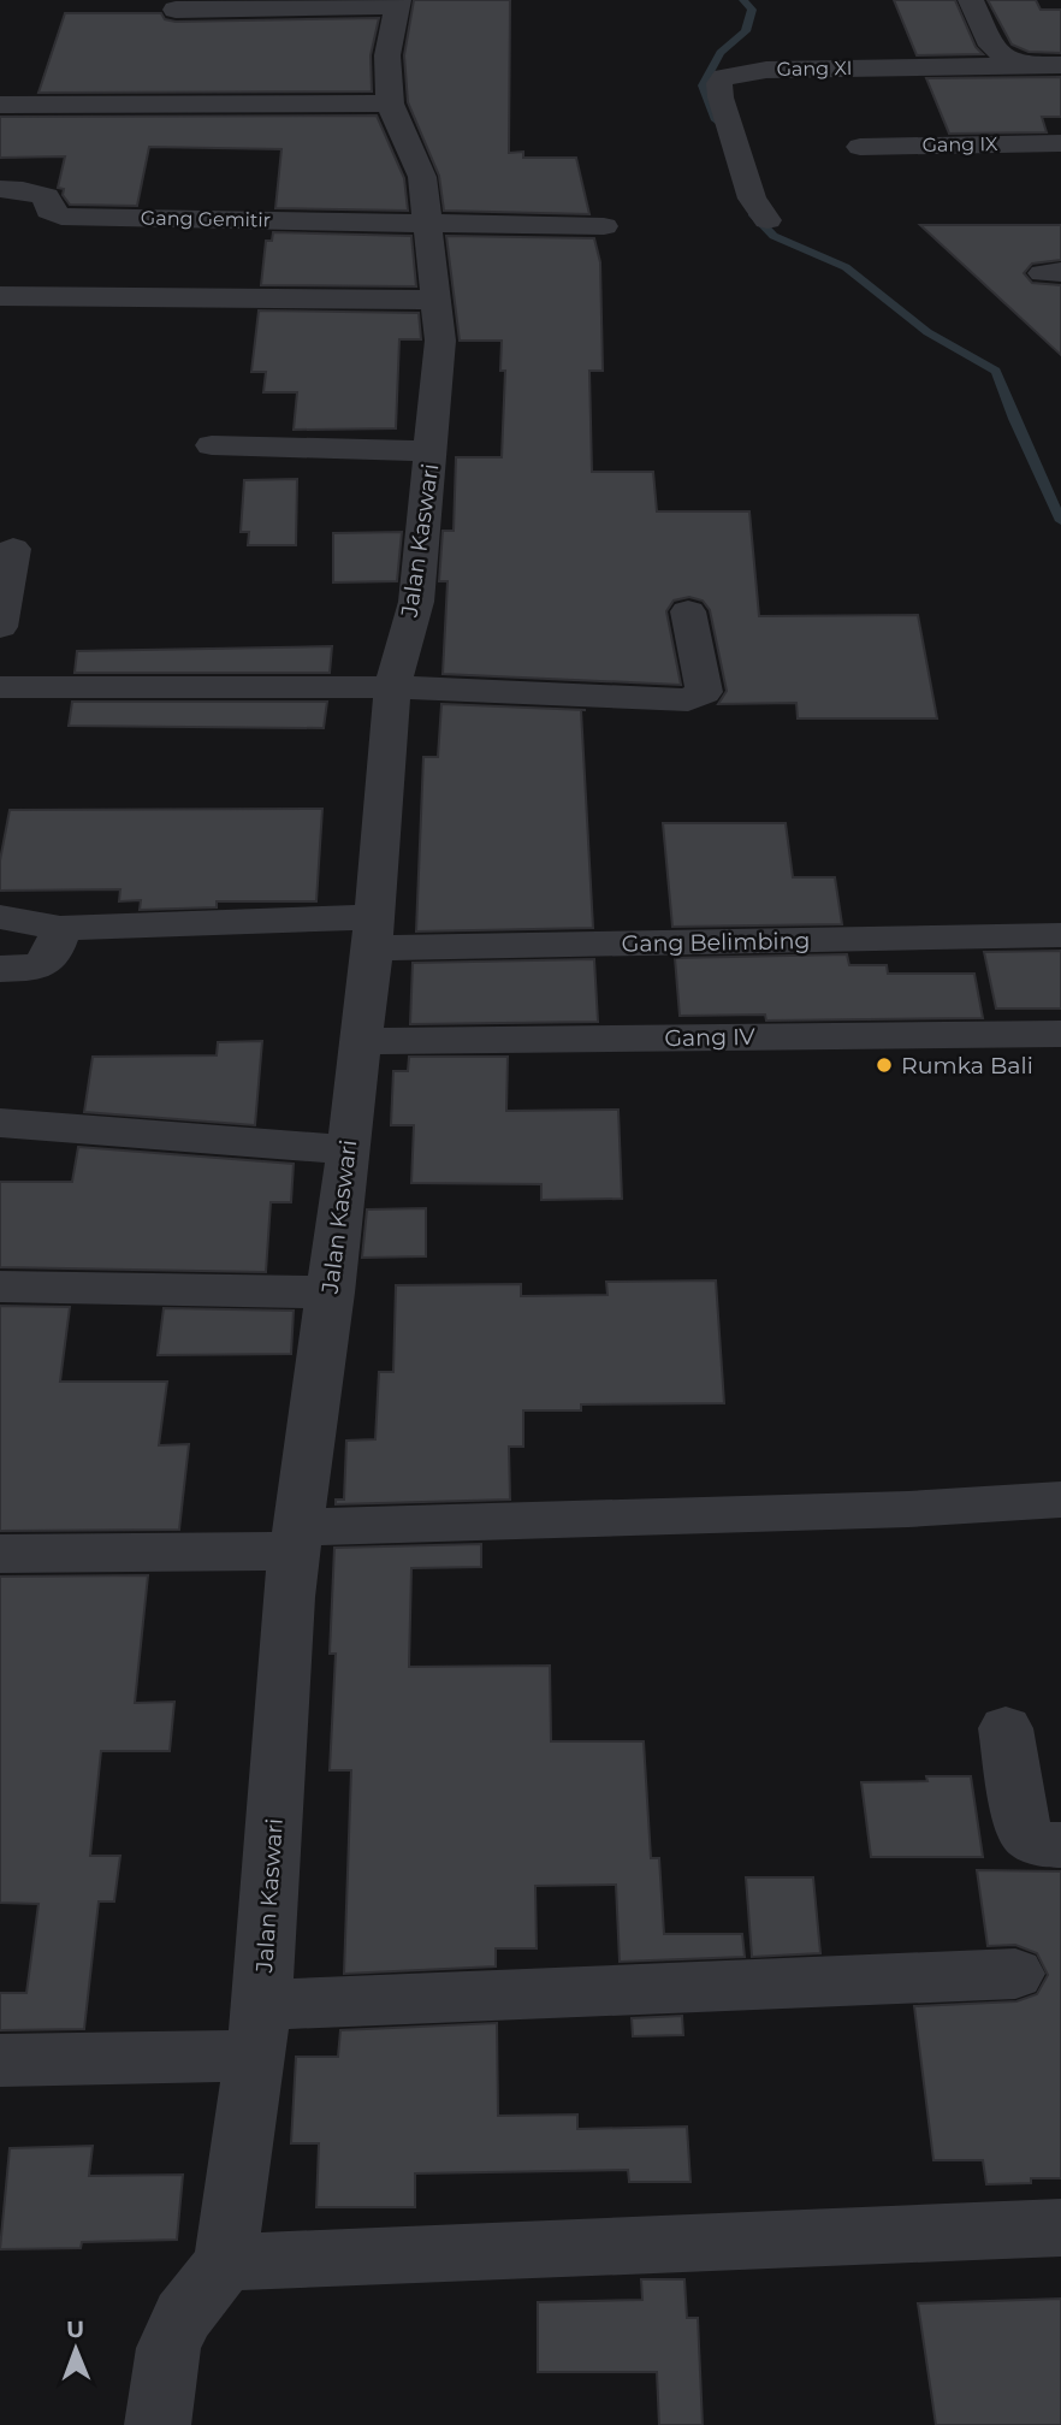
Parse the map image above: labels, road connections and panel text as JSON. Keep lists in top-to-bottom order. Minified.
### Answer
{"streets":{"street":["Gang XI","Gang IX","Gang Gemitir","Jalan Kaswari","Gang Belimbing","Gang IV"]},"crossings":[["Gang Gemitir","Jalan Kaswari"],["Jalan Kaswari","Gang Belimbing"],["Jalan Kaswari","Gang IV"]],"places":["Rumka Bali"],"north":"top"}
